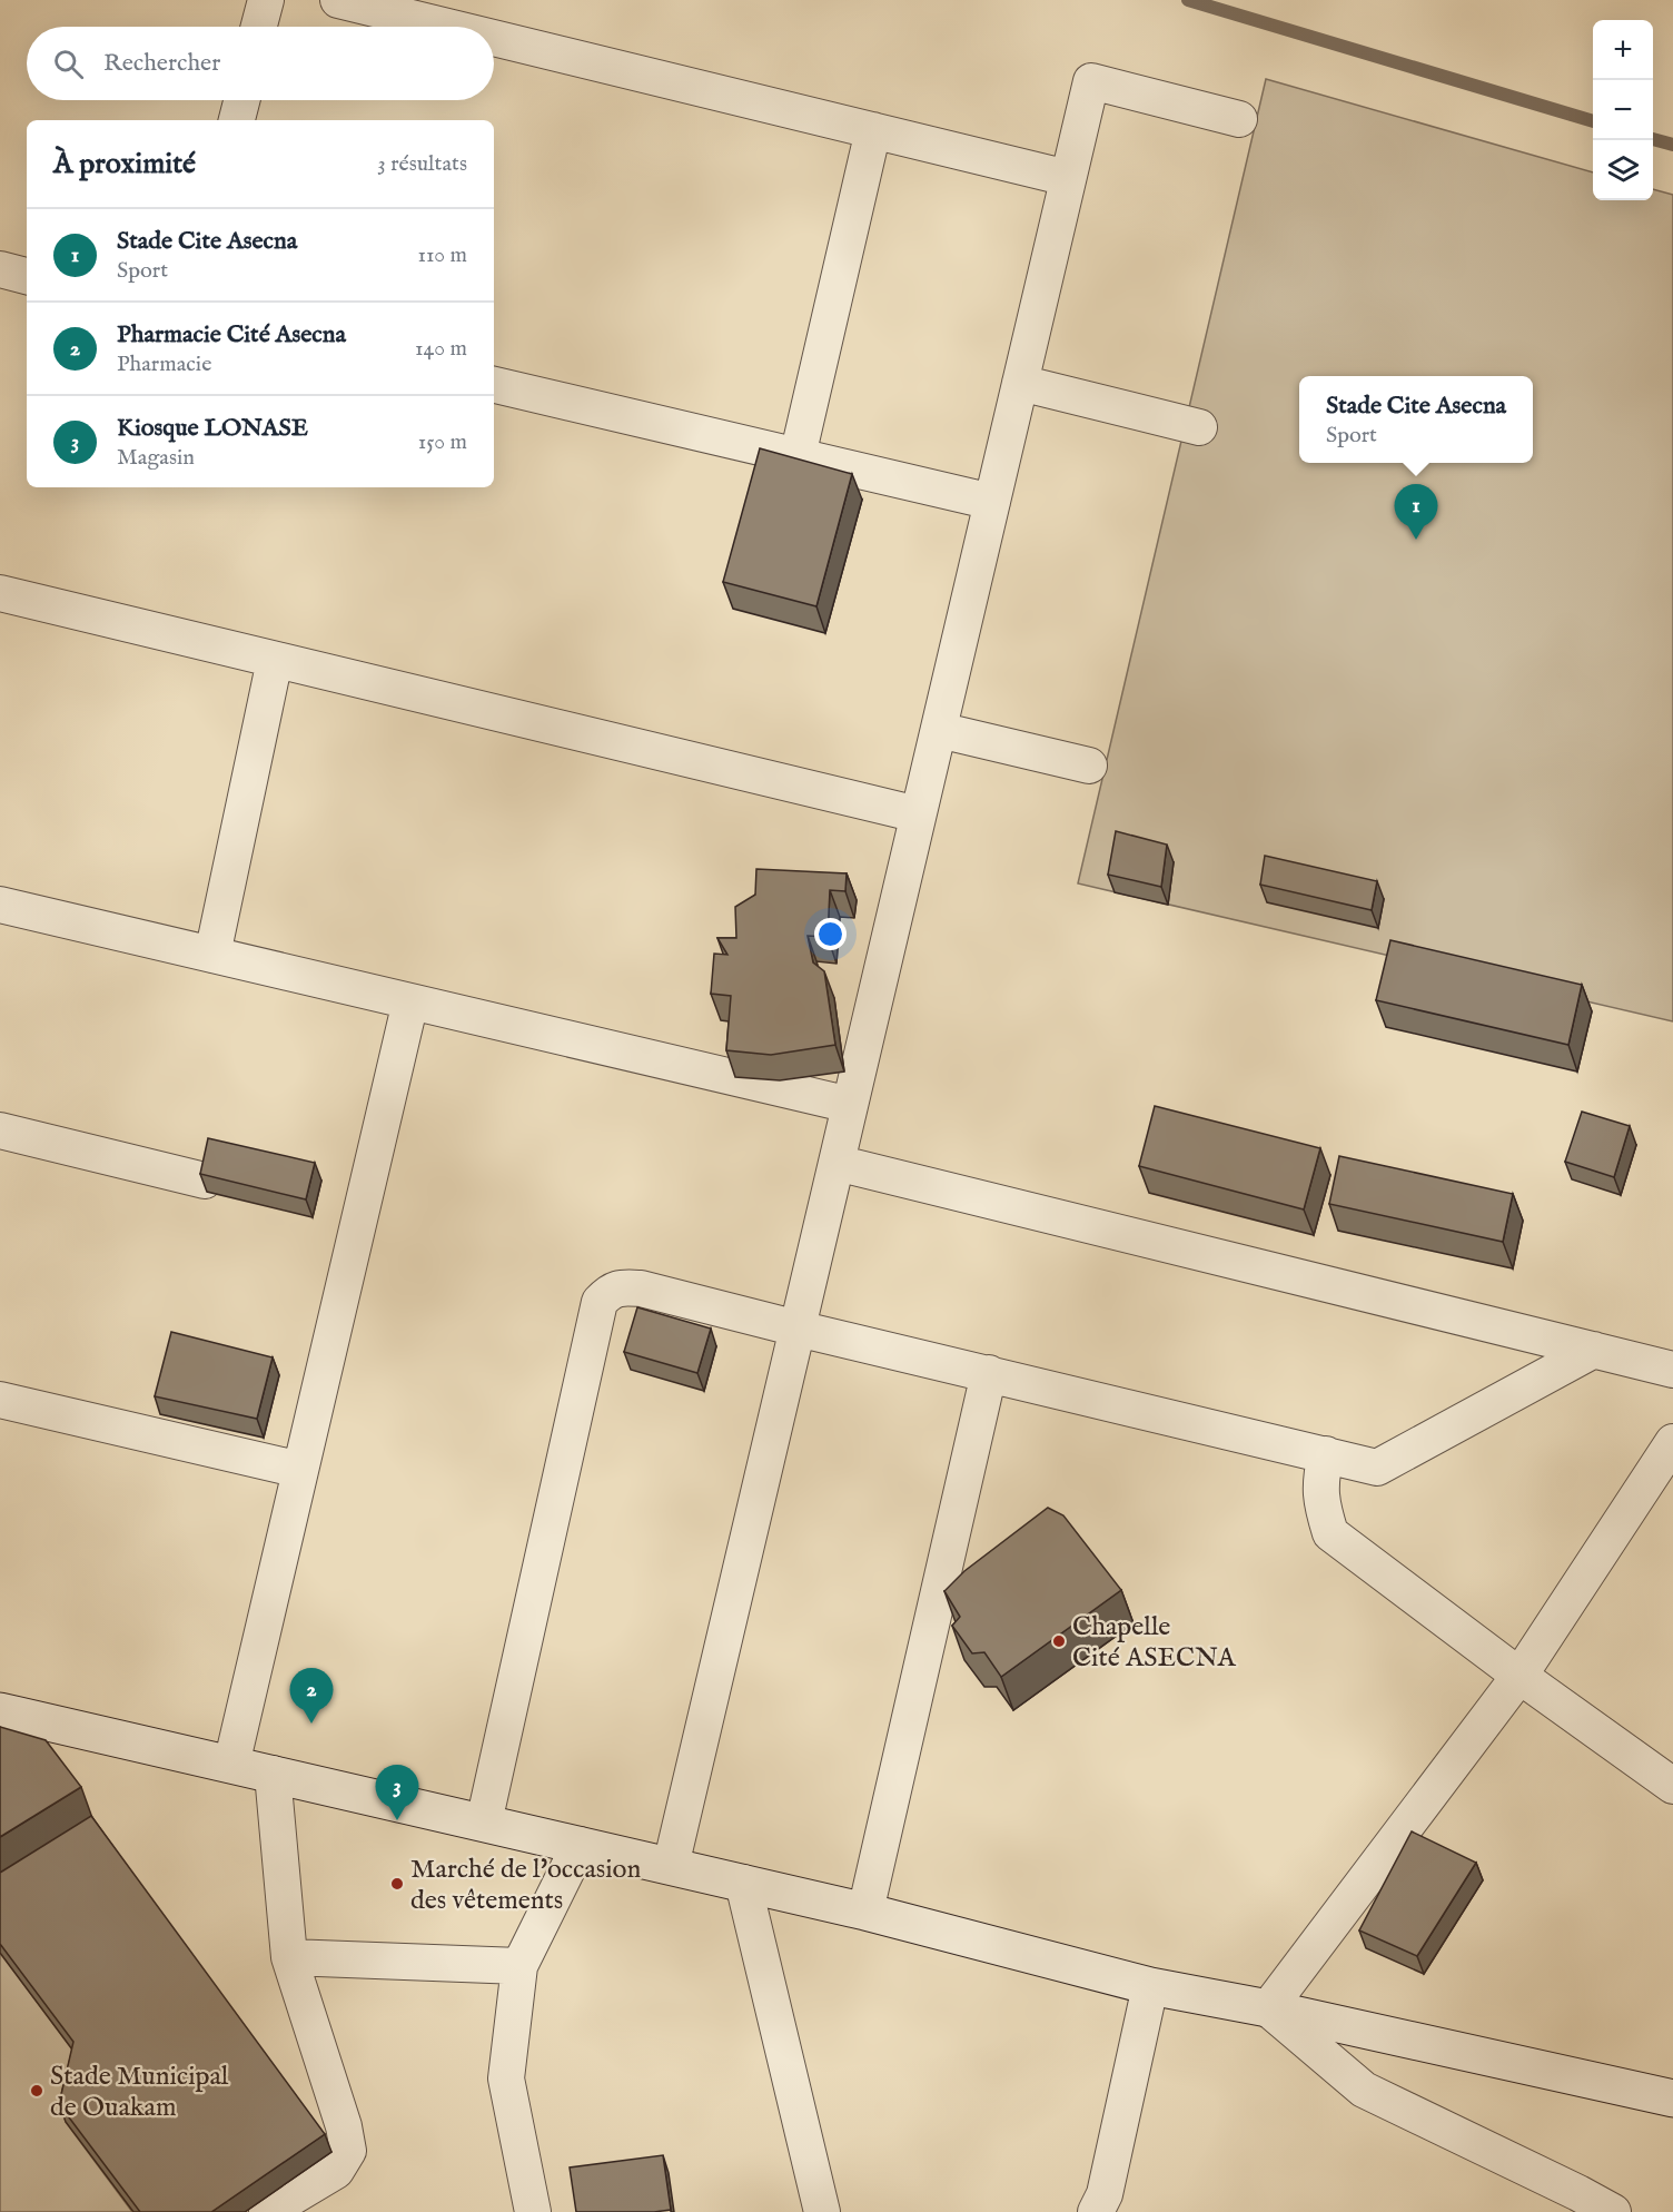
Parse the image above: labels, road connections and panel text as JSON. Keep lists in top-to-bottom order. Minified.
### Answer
{"places":["Chapelle Cité ASECNA","Marché de l'occasion des vêtements","Stade Municipal de Ouakam"],"page":{"map_buttons":["+","−"],"search":"Rechercher","heading":["À proximité","3 résultats"],"list":[{"mark":"1","name":"Stade Cite Asecna","note":"Sport","value":"110 m"},{"mark":"2","name":"Pharmacie Cité Asecna","note":"Pharmacie","value":"140 m"},{"mark":"3","name":"Kiosque LONASE","note":"Magasin","value":"150 m"}],"popup":["Stade Cite Asecna","Sport"],"pins":["1","2","3"]}}
